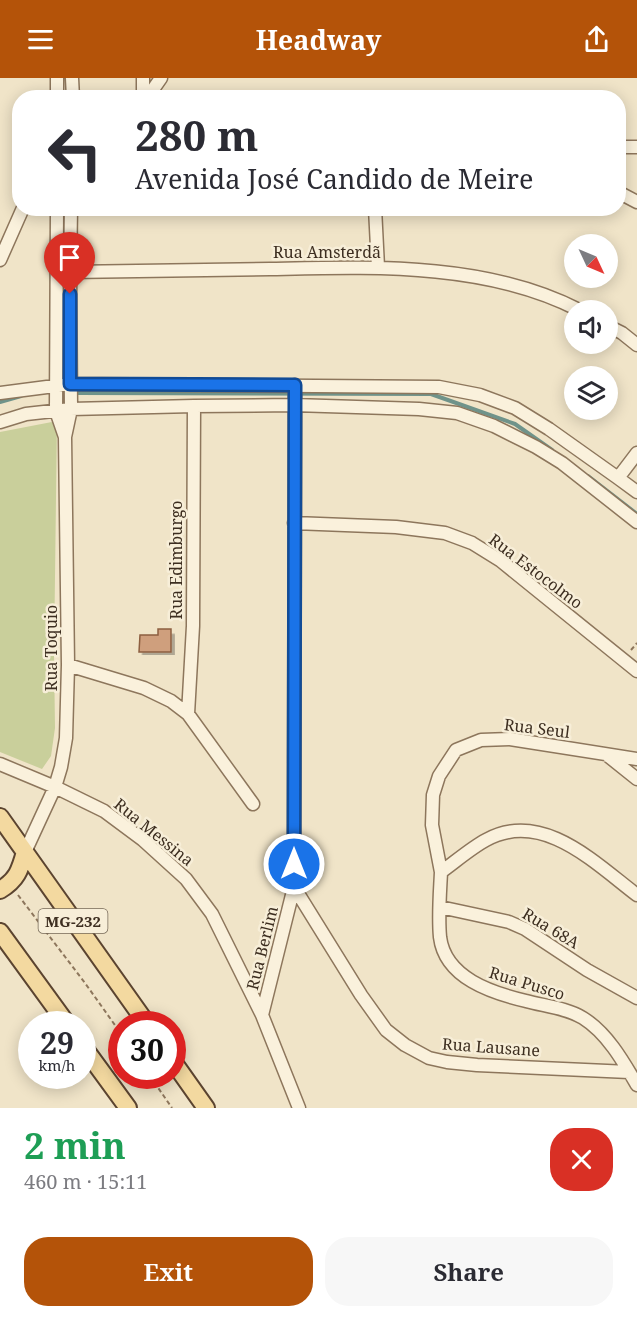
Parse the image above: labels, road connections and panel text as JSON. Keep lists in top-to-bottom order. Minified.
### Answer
{"streets":{"main road":["MG-232"],"street":["Rua Amsterdã","Rua Edimburgo","Rua Estocolmo","Rua Toquio","Rua Seul","Rua Messina","Rua 68A","Rua Berlim","Rua Pusco","Rua Lausane"]},"crossings":[["Rua Amsterdã","Rua Toquio"],["Rua Estocolmo","Rua Berlim"],["Rua Toquio","Rua Messina"],["Rua Toquio","MG-232"],["Rua Seul","Rua Pusco"],["Rua Messina","Rua Berlim"],["Rua 68A","Rua Pusco"],["Rua Berlim","Rua Lausane"],["Rua Pusco","Rua Lausane"]],"north":"bottom right","page":{"header":"Headway","turn":["280 m","Avenida José Candido de Meire"],"speed":"29 km/h","limit":"30","heading":["2 min","460 m · 15:11"],"buttons":["Exit","Share"]}}
